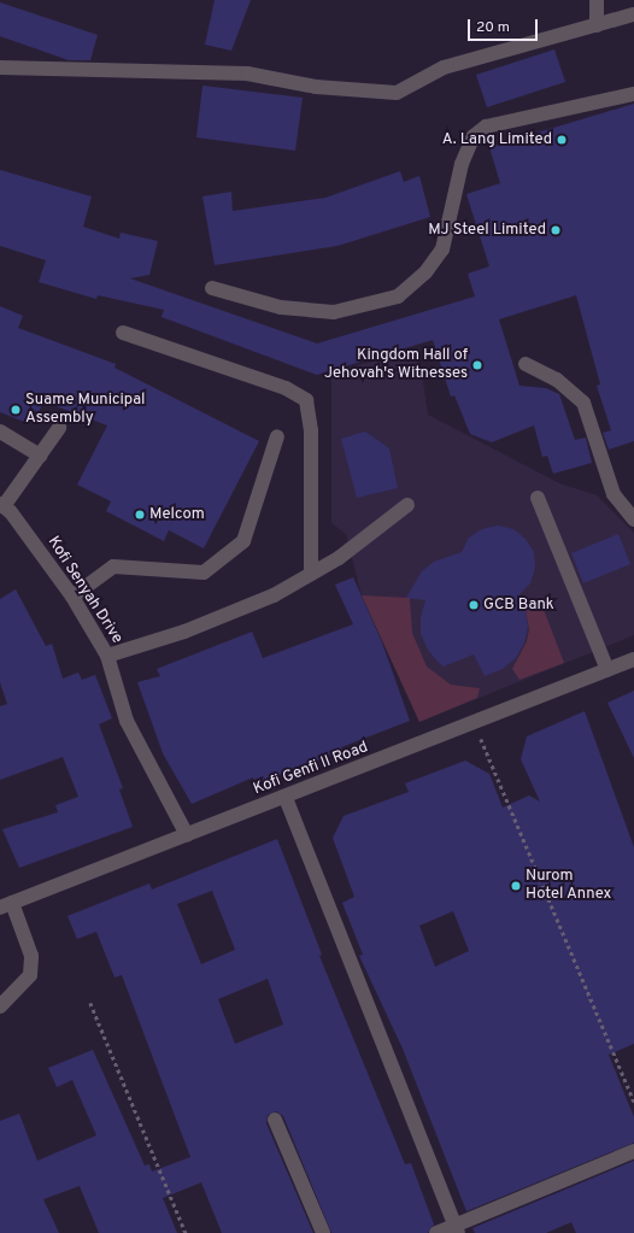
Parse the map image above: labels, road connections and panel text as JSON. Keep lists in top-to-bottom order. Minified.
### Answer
{"streets":{"street":["Kofi Senyah Drive","Kofi Genfi II Road"]},"crossings":[["Kofi Senyah Drive","Kofi Genfi II Road"]],"places":["A. Lang Limited","MJ Steel Limited","Kingdom Hall of Jehovah's Witnesses","Suame Municipal Assembly","Melcom","GCB Bank","Nurom Hotel Annex"],"scale_bar":"20 m"}
